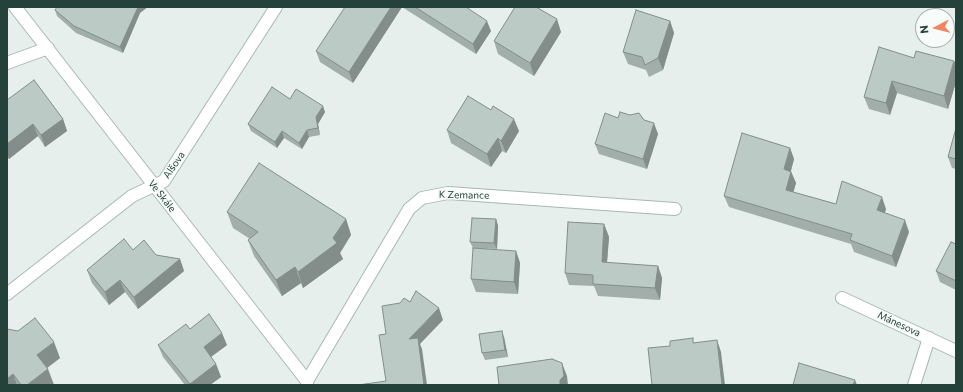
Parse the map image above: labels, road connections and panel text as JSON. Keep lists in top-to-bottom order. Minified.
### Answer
{"streets":{"street":["Alšova","K Zemance","Ve Skále","Mánesova"]},"crossings":[["Alšova","Ve Skále"],["K Zemance","Ve Skále"]],"north":"left"}
